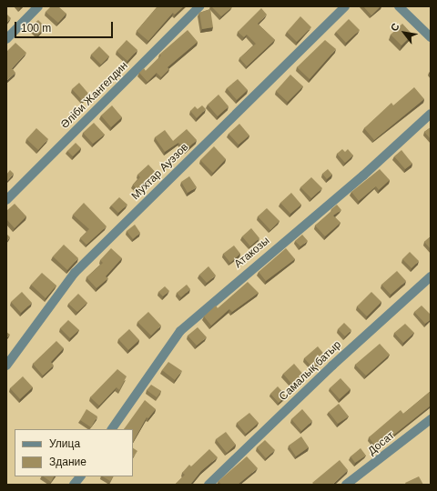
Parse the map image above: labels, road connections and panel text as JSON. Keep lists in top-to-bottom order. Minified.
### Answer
{"streets":{"street":["Әліби Жангелдин","Мухтар Ауэзов","Атакозы","Самалық батыр","Досат"]},"legend":["Улица","Здание"],"scale_bar":"100 m","north":"top left"}
